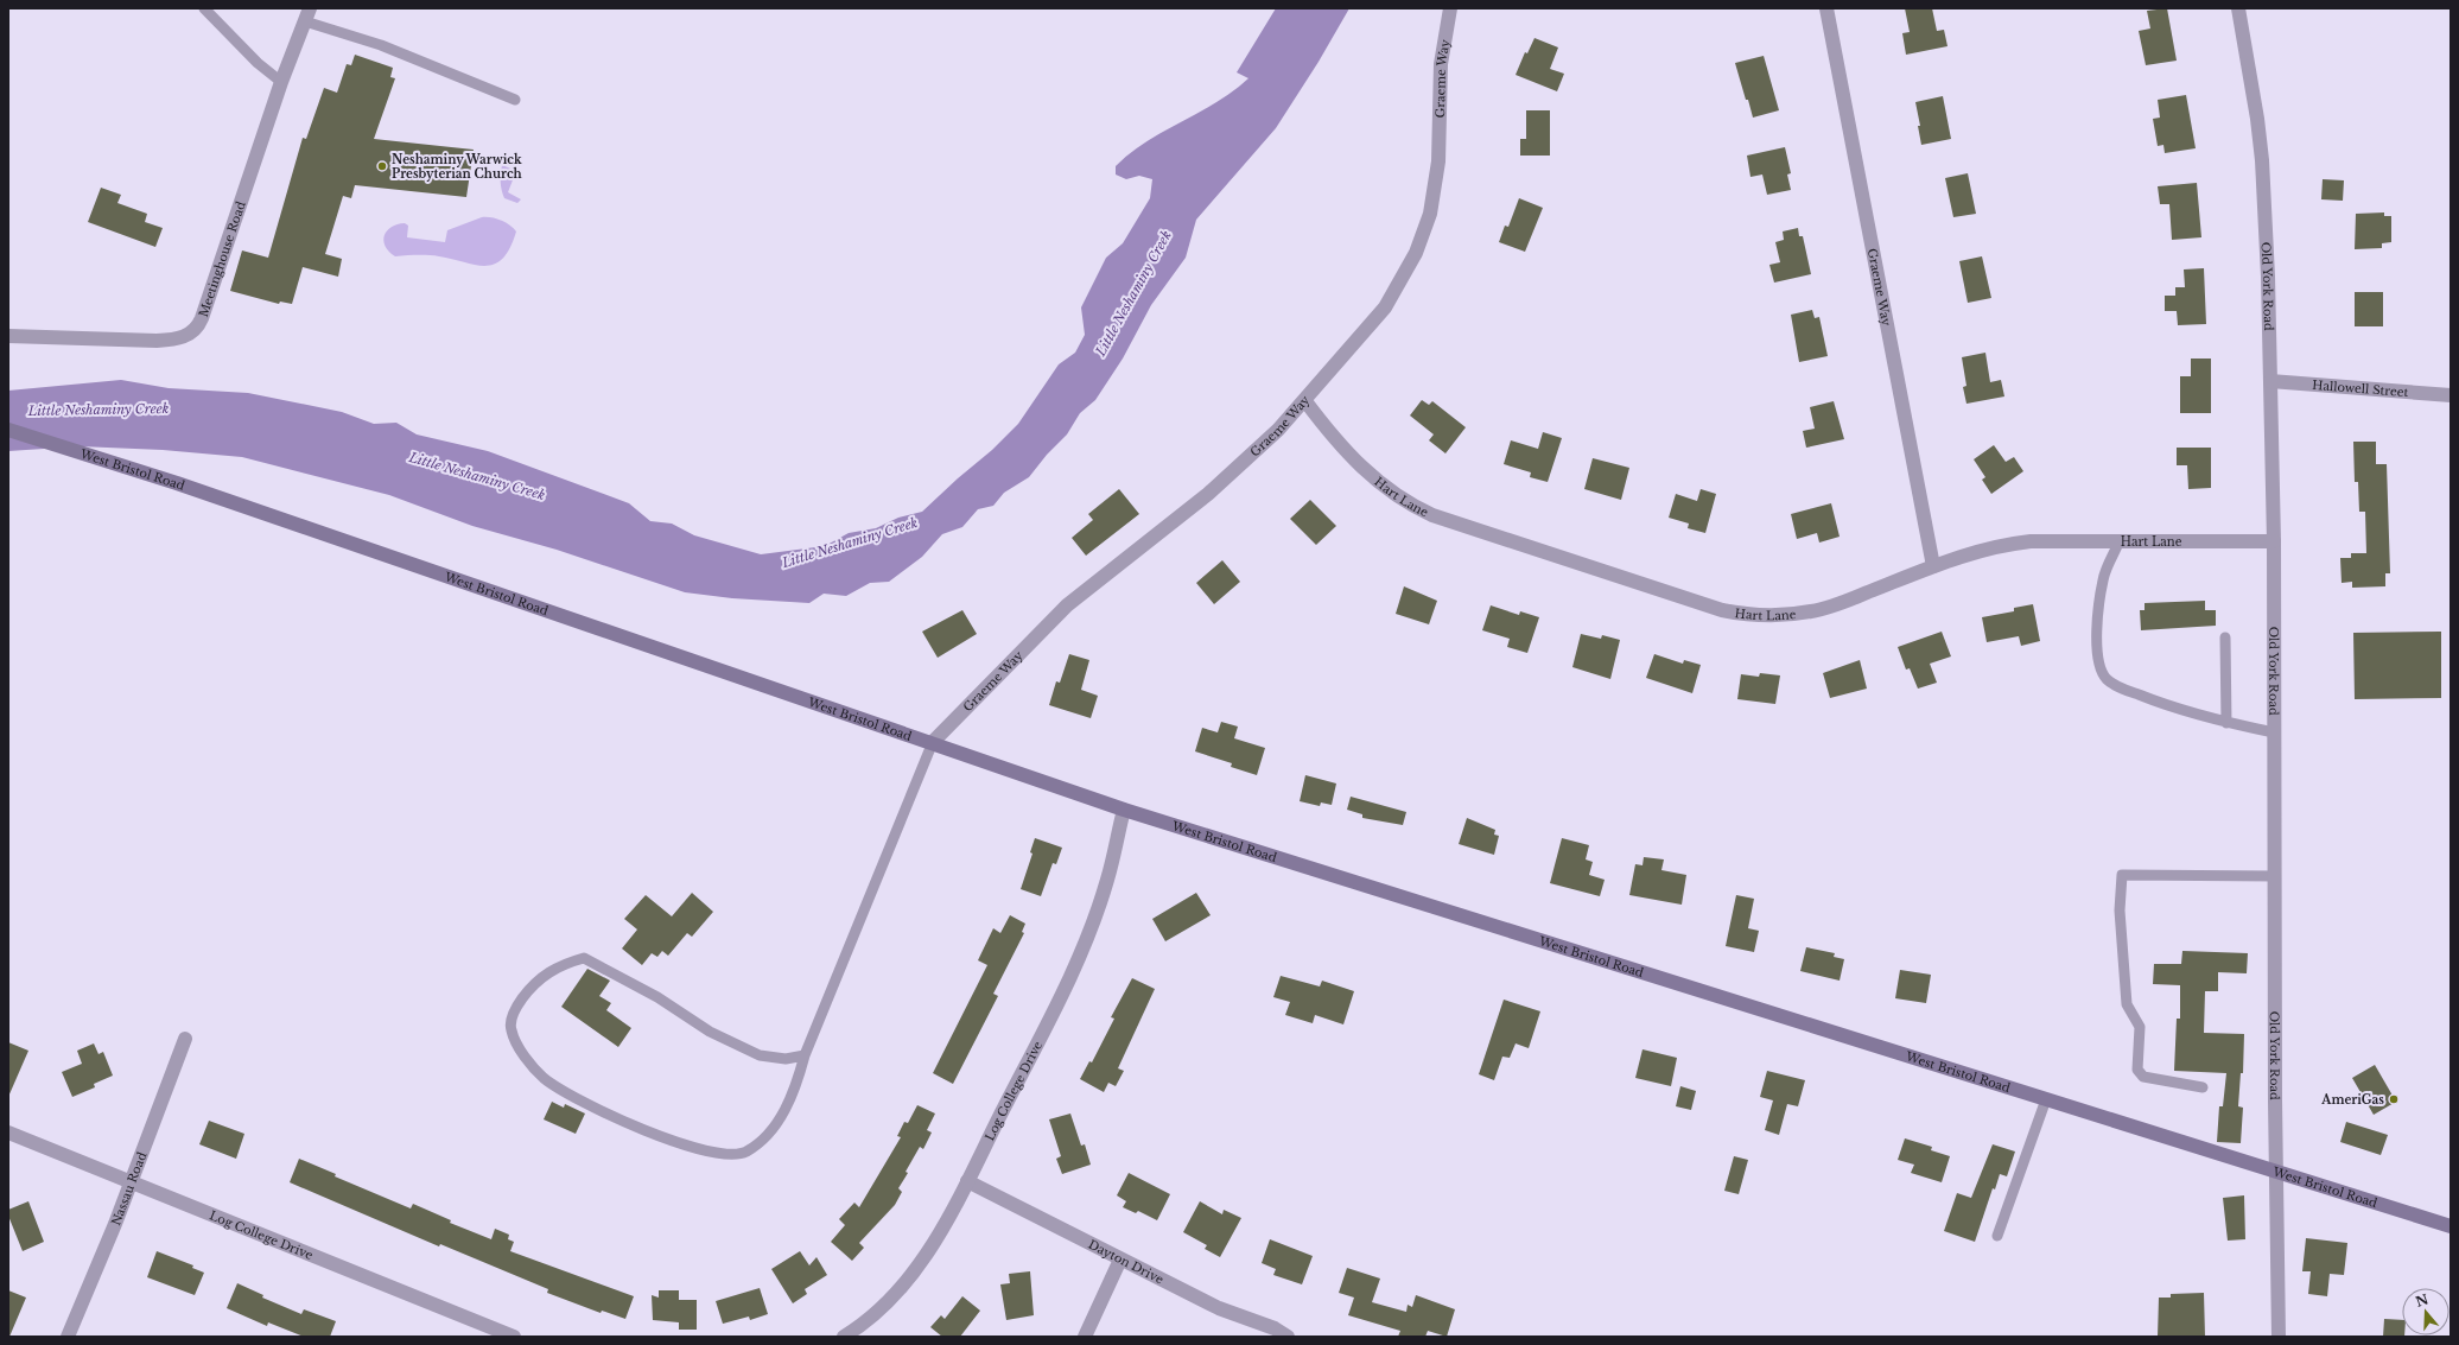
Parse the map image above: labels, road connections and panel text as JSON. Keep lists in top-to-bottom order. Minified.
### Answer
{"streets":{"main road":["West Bristol Road"],"street":["Graeme Way","Meetinghouse Road","Old York Road","Hallowell Street","Hart Lane","Log College Drive","Nassau Road","Dayton Drive"]},"crossings":[["Graeme Way","West Bristol Road"],["Graeme Way","Hart Lane"],["Old York Road","Hallowell Street"],["Old York Road","West Bristol Road"],["Old York Road","Hart Lane"],["West Bristol Road","Log College Drive"],["Log College Drive","Nassau Road"],["Log College Drive","Dayton Drive"]],"water":["Little Neshaminy Creek"],"places":["Neshaminy Warwick Presbyterian Church","AmeriGas"],"north":"top"}
